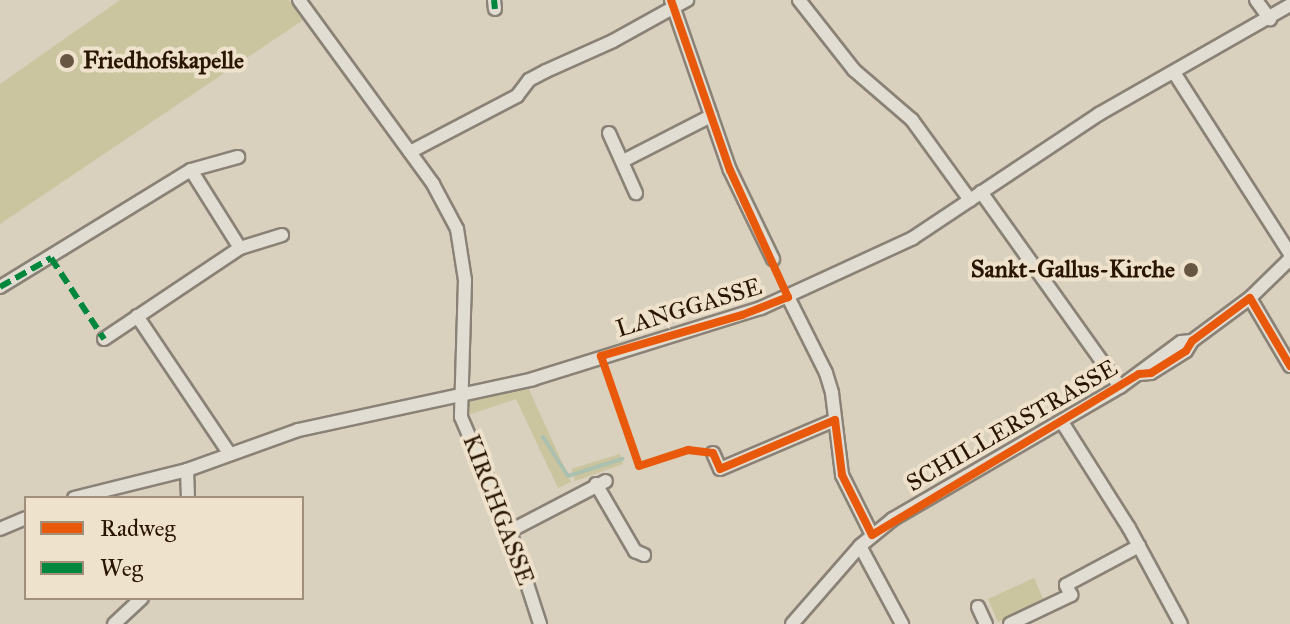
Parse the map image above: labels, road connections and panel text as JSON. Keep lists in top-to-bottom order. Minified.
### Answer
{"streets":{"street":["LANGGASSE","SCHILLERSTRASSE","KIRCHGASSE"]},"crossings":[["LANGGASSE","KIRCHGASSE"]],"places":["Friedhofskapelle","Sankt-Gallus-Kirche"],"legend":["Radweg","Weg"]}
